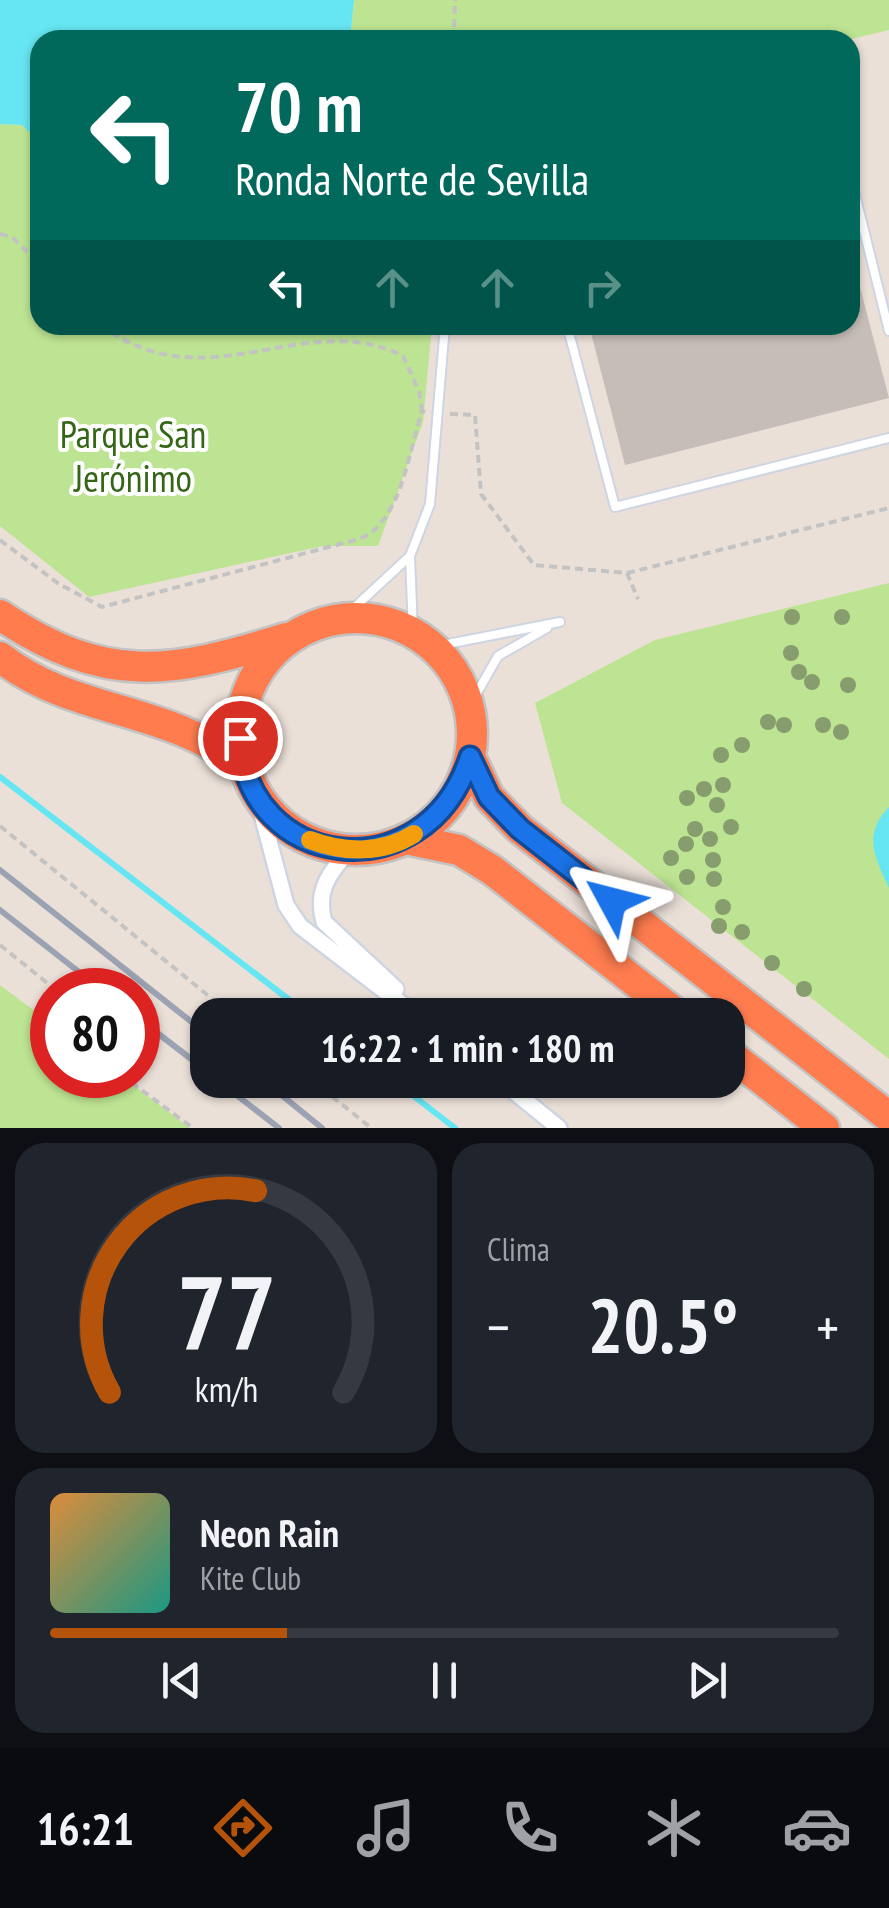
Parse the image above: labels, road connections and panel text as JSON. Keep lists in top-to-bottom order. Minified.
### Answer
{"parks":["Parque San Jerónimo"],"page":{"turn":["70 m","Ronda Norte de Sevilla"],"limit":"80","trip":"16:22 · 1 min · 180 m","tile":"Clima","heat":["−","20.5°","+"],"song":["Neon Rain","Kite Club"],"tabs":"16:21","gauge":["77","km/h"]}}
